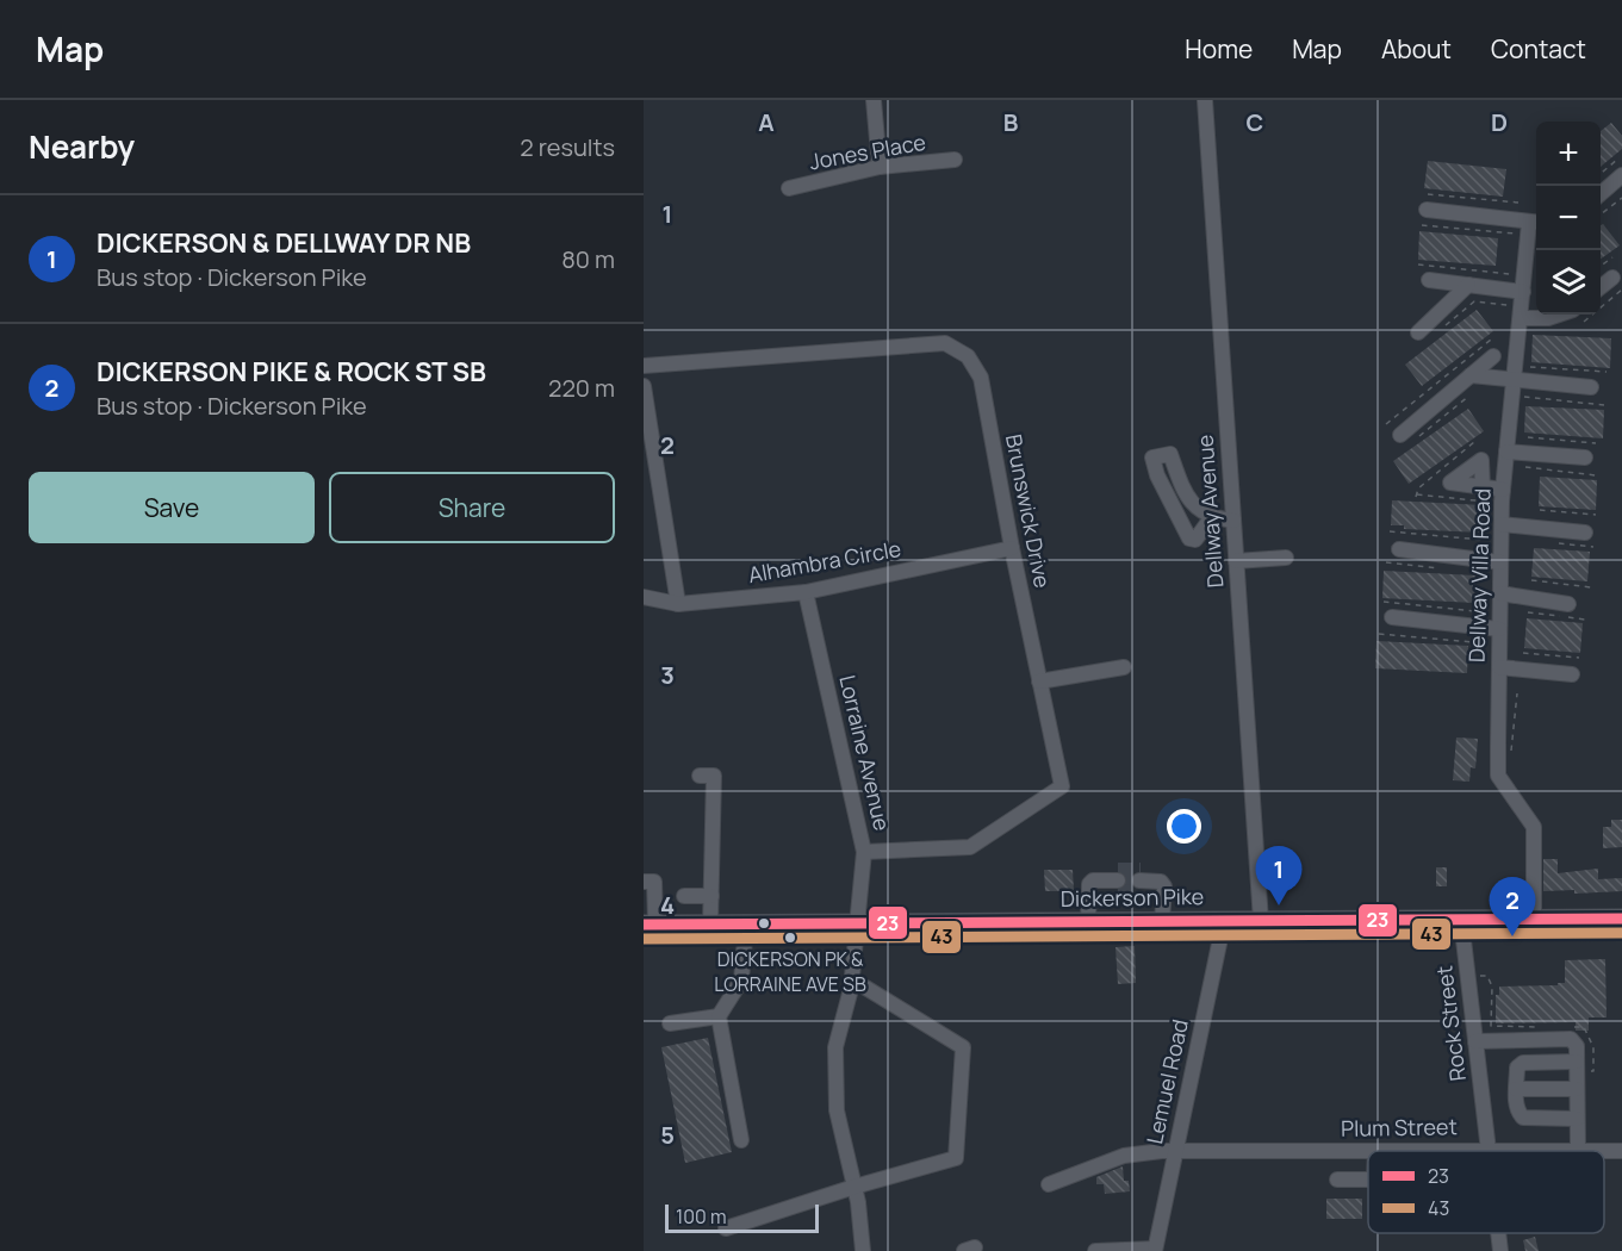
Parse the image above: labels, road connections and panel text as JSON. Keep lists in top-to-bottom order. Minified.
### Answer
{"streets":{"main road":["Dickerson Pike"],"street":["Jones Place","Brunswick Drive","Dellway Avenue","Alhambra Circle","Dellway Villa Road","Lorraine Avenue","Rock Street","Lemuel Road","Plum Street"]},"crossings":[["Brunswick Drive","Alhambra Circle"],["Brunswick Drive","Lorraine Avenue"],["Dellway Avenue","Dickerson Pike"],["Alhambra Circle","Lorraine Avenue"],["Dellway Villa Road","Dickerson Pike"],["Lorraine Avenue","Dickerson Pike"],["Dickerson Pike","Rock Street"],["Dickerson Pike","Lemuel Road"],["Rock Street","Plum Street"],["Lemuel Road","Plum Street"]],"places":["DICKERSON PK & LORRAINE AVE SB"],"lines":["transit line 23","transit line 43"],"legend":["23","43"],"scale_bar":"100 m","page":{"header":"Map","nav":["Home","Map","About","Contact"],"heading":["Nearby","2 results"],"map_buttons":["+","−"],"list":[{"mark":"1","name":"DICKERSON & DELLWAY DR NB","note":"Bus stop · Dickerson Pike","value":"80 m"},{"mark":"2","name":"DICKERSON PIKE & ROCK ST SB","note":"Bus stop · Dickerson Pike","value":"220 m"}],"buttons":["Save","Share"],"pins":["1","2"],"scale":"100 m"},"grid":{"columns":["A","B","C","D"],"rows":["1","2","3","4","5"]}}
